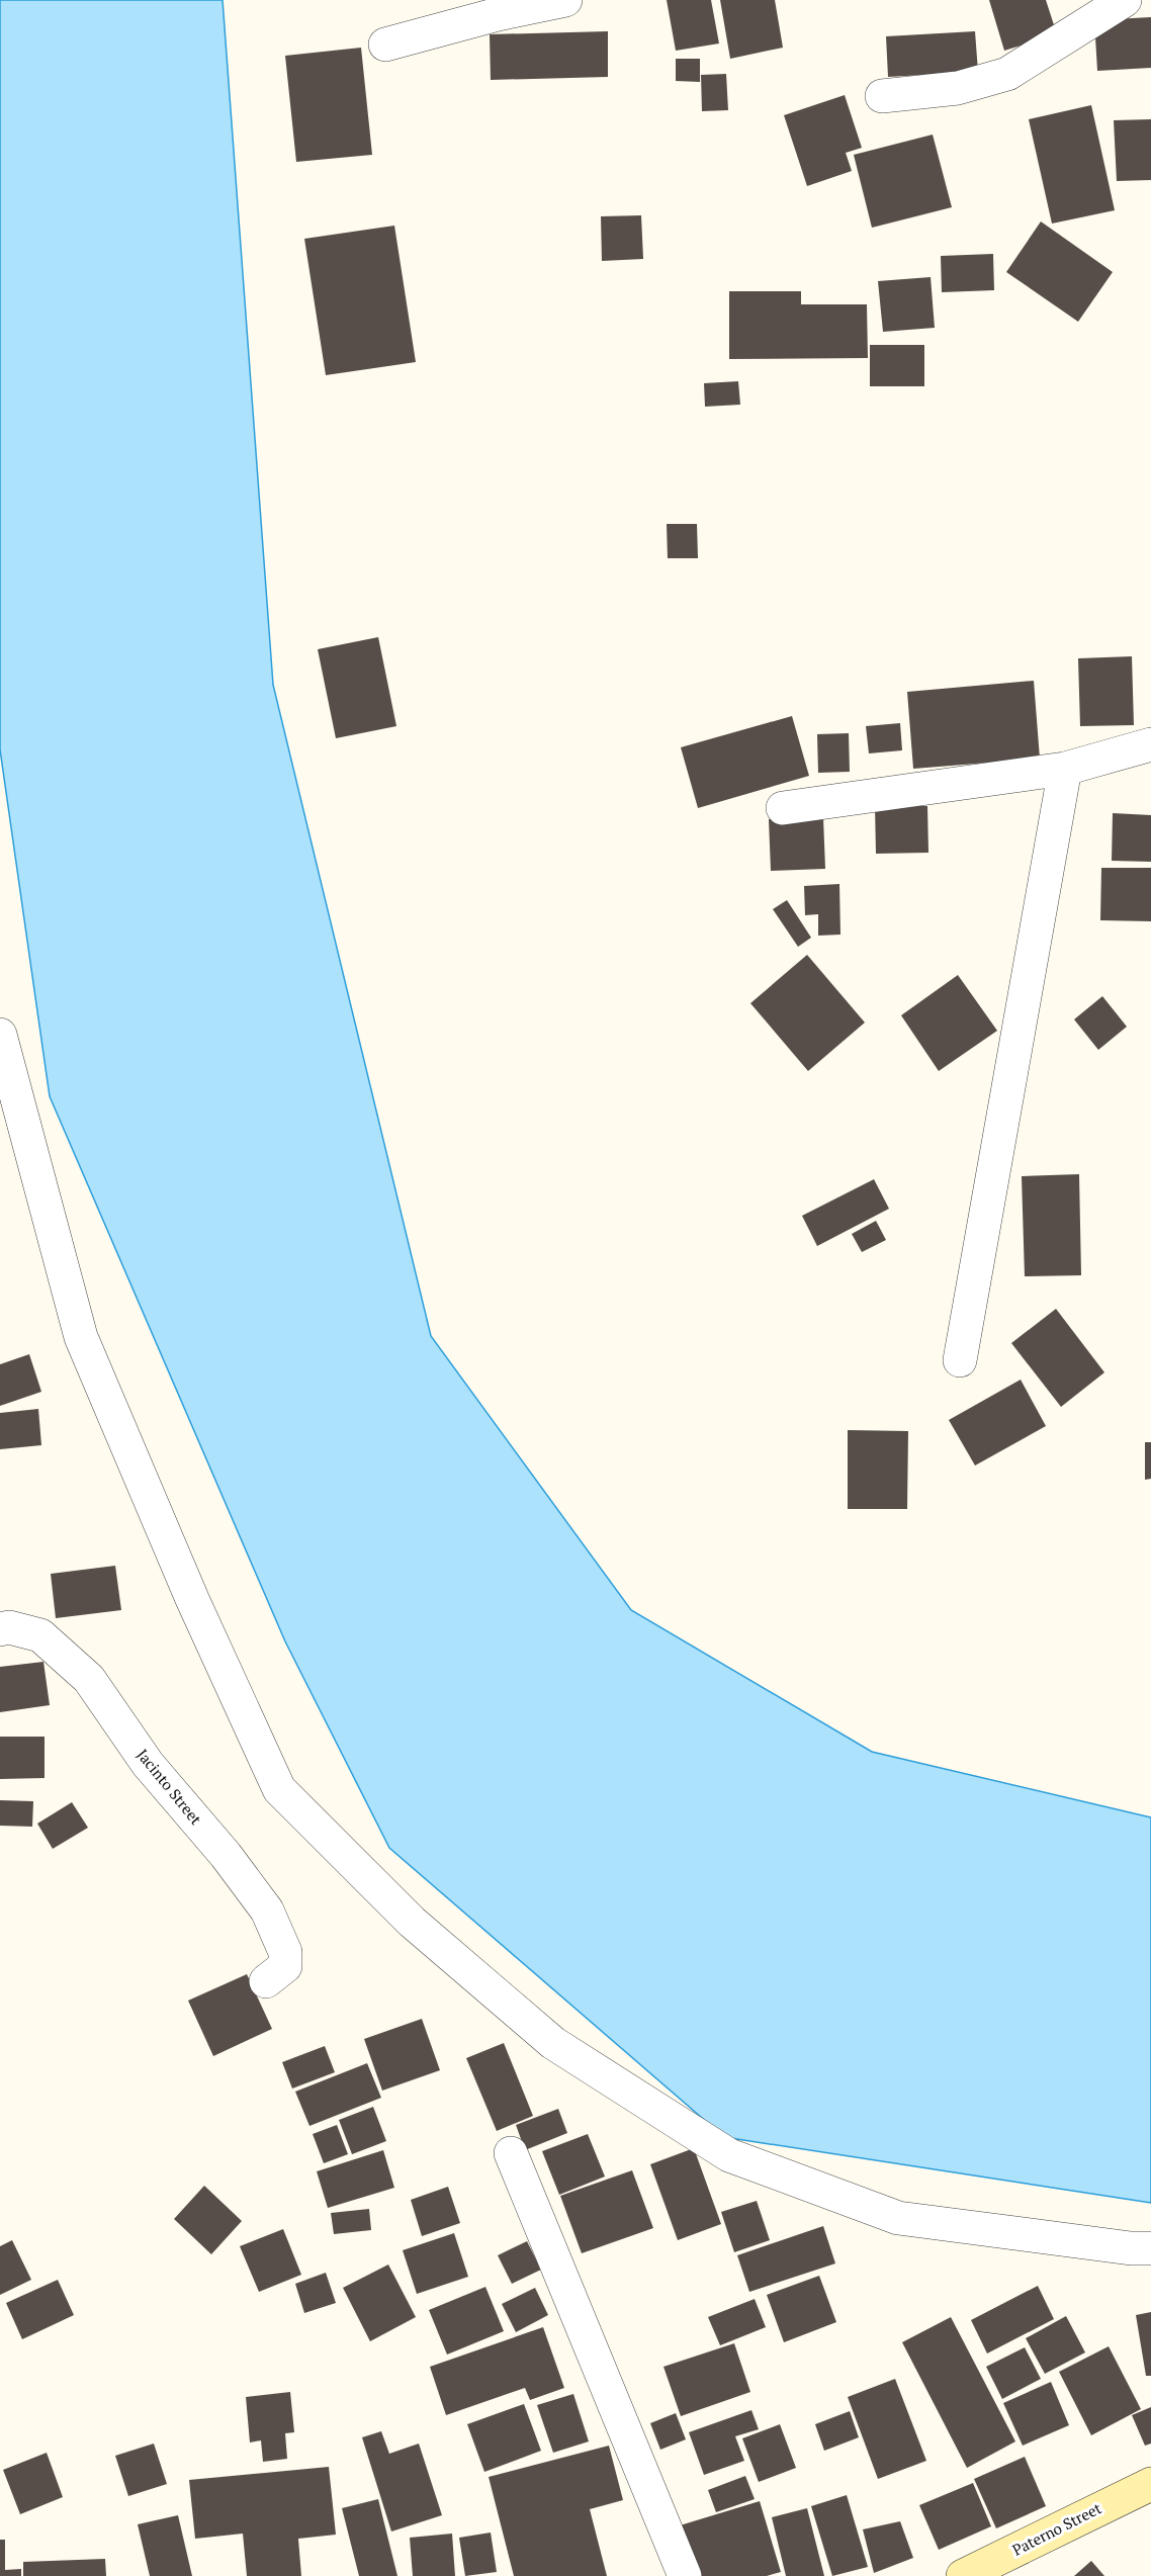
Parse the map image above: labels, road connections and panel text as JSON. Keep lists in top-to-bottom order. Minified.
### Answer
{"streets":{"street":["Jacinto Street","Paterno Street"]}}
